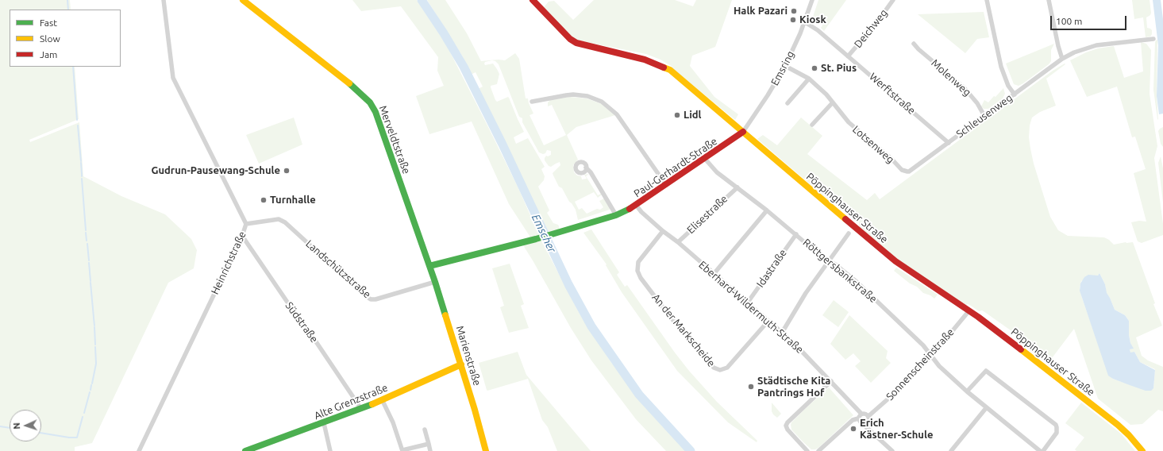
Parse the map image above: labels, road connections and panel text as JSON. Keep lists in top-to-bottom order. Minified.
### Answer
{"streets":{"main road":["Merveldtstraße","Paul-Gerhardt-Straße","Pöppinghauser Straße","Marienstraße","Alte Grenzstraße"],"street":["Deichweg","Emsring","Molenweg","Werftstraße","Schleusenweg","Lotsenweg","Elisestraße","Heinrichstraße","Idastraße","Landschützstraße","Röttgersbankstraße","Eberhard-Wildermuth-Straße","Südstraße","An der Markscheide","Sonnenscheinstraße"]},"crossings":[["Deichweg","Werftstraße"],["Emsring","Werftstraße"],["Emsring","Lotsenweg"],["Emsring","Paul-Gerhardt-Straße"],["Emsring","Pöppinghauser Straße"],["Molenweg","Schleusenweg"],["Werftstraße","Schleusenweg"],["Schleusenweg","Lotsenweg"],["Merveldtstraße","Paul-Gerhardt-Straße"],["Merveldtstraße","Marienstraße"],["Paul-Gerhardt-Straße","Pöppinghauser Straße"],["Paul-Gerhardt-Straße","Röttgersbankstraße"],["Paul-Gerhardt-Straße","Eberhard-Wildermuth-Straße"],["Paul-Gerhardt-Straße","Marienstraße"],["Pöppinghauser Straße","Sonnenscheinstraße"],["Elisestraße","Röttgersbankstraße"],["Elisestraße","Eberhard-Wildermuth-Straße"],["Heinrichstraße","Landschützstraße"],["Heinrichstraße","Südstraße"],["Idastraße","Röttgersbankstraße"],["Idastraße","Eberhard-Wildermuth-Straße"],["Landschützstraße","Marienstraße"],["Röttgersbankstraße","Sonnenscheinstraße"],["Eberhard-Wildermuth-Straße","An der Markscheide"],["Eberhard-Wildermuth-Straße","Sonnenscheinstraße"],["Südstraße","Alte Grenzstraße"],["Marienstraße","Alte Grenzstraße"]],"water":["Emscher"],"places":["Halk Pazari","Kiosk","St. Pius","Lidl","Gudrun-Pausewang-Schule","Turnhalle","Städtische Kita Pantrings Hof","Erich Kästner-Schule"],"legend":["Fast","Slow","Jam"],"scale_bar":"100 m","north":"left"}
